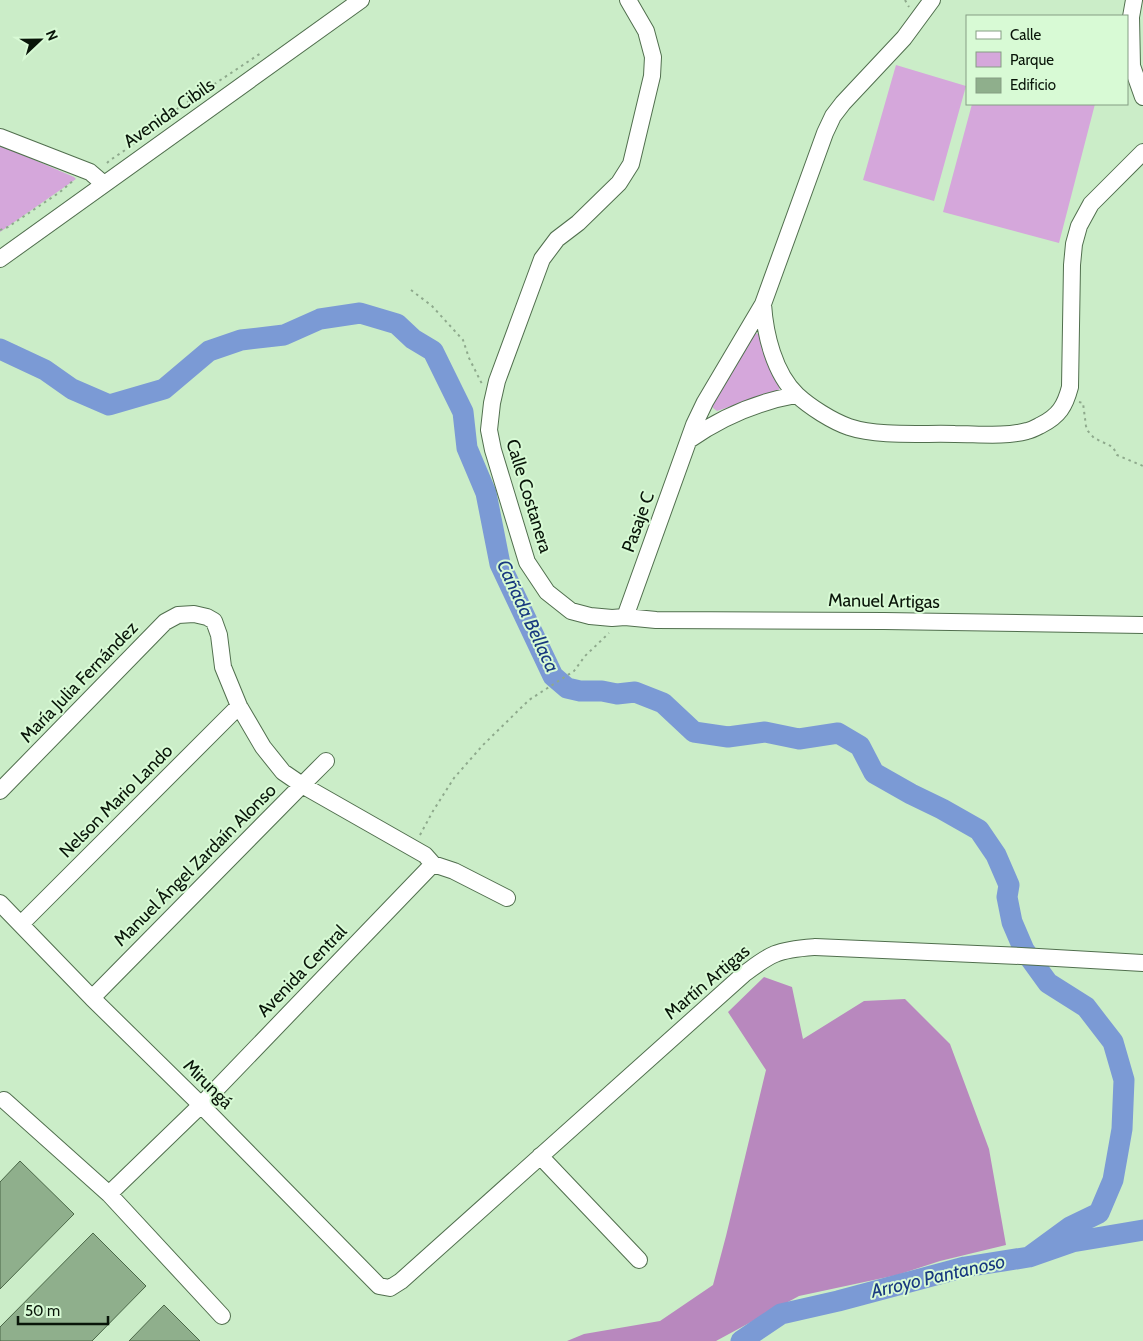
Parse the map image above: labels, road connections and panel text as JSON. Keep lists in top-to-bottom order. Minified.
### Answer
{"streets":{"street":["Avenida Cibils","Calle Costanera","Pasaje C","Manuel Artigas","María Julia Fernández","Nelson Mario Lando","Manuel Ángel Zardaín Alonso","Avenida Central","Martín Artigas","Mirungá"]},"crossings":[["Calle Costanera","Pasaje C"],["Calle Costanera","Manuel Artigas"],["Pasaje C","Manuel Artigas"],["María Julia Fernández","Nelson Mario Lando"],["Nelson Mario Lando","Mirungá"],["Manuel Ángel Zardaín Alonso","Mirungá"],["Avenida Central","Mirungá"],["Martín Artigas","Mirungá"]],"water":["Cañada Bellaca","Arroyo Pantanoso"],"legend":["Calle","Parque","Edificio"],"scale_bar":"50 m","north":"right"}
